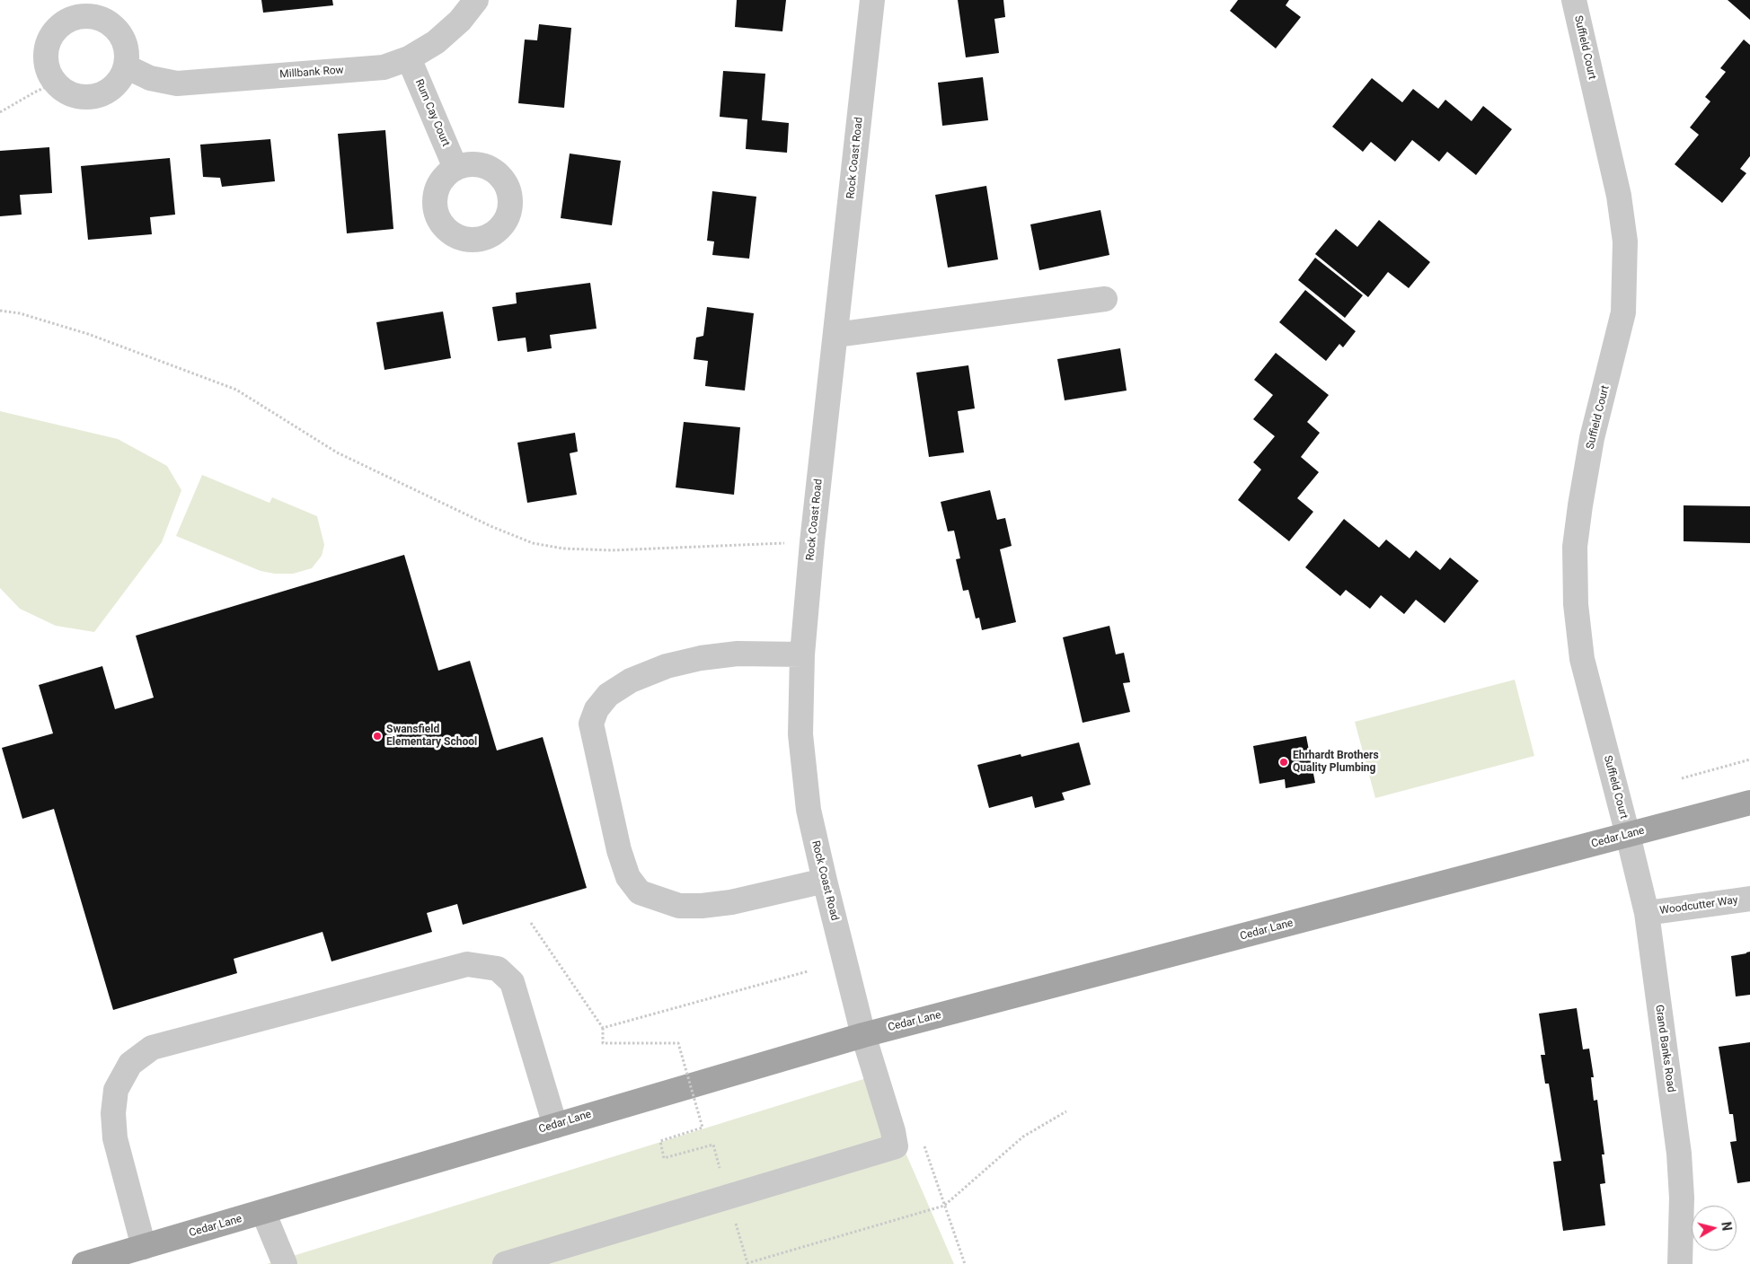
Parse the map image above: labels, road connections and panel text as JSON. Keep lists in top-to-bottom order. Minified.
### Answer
{"streets":{"main road":["Cedar Lane"],"street":["Suffield Court","Millbank Row","Rum Cay Court","Rock Coast Road","Woodcutter Way","Grand Banks Road"]},"crossings":[["Suffield Court","Cedar Lane"],["Suffield Court","Grand Banks Road"],["Millbank Row","Rum Cay Court"],["Rock Coast Road","Cedar Lane"],["Cedar Lane","Grand Banks Road"],["Woodcutter Way","Grand Banks Road"]],"places":["Swansfield Elementary School","Ehrhardt Brothers Quality Plumbing"],"north":"right"}
